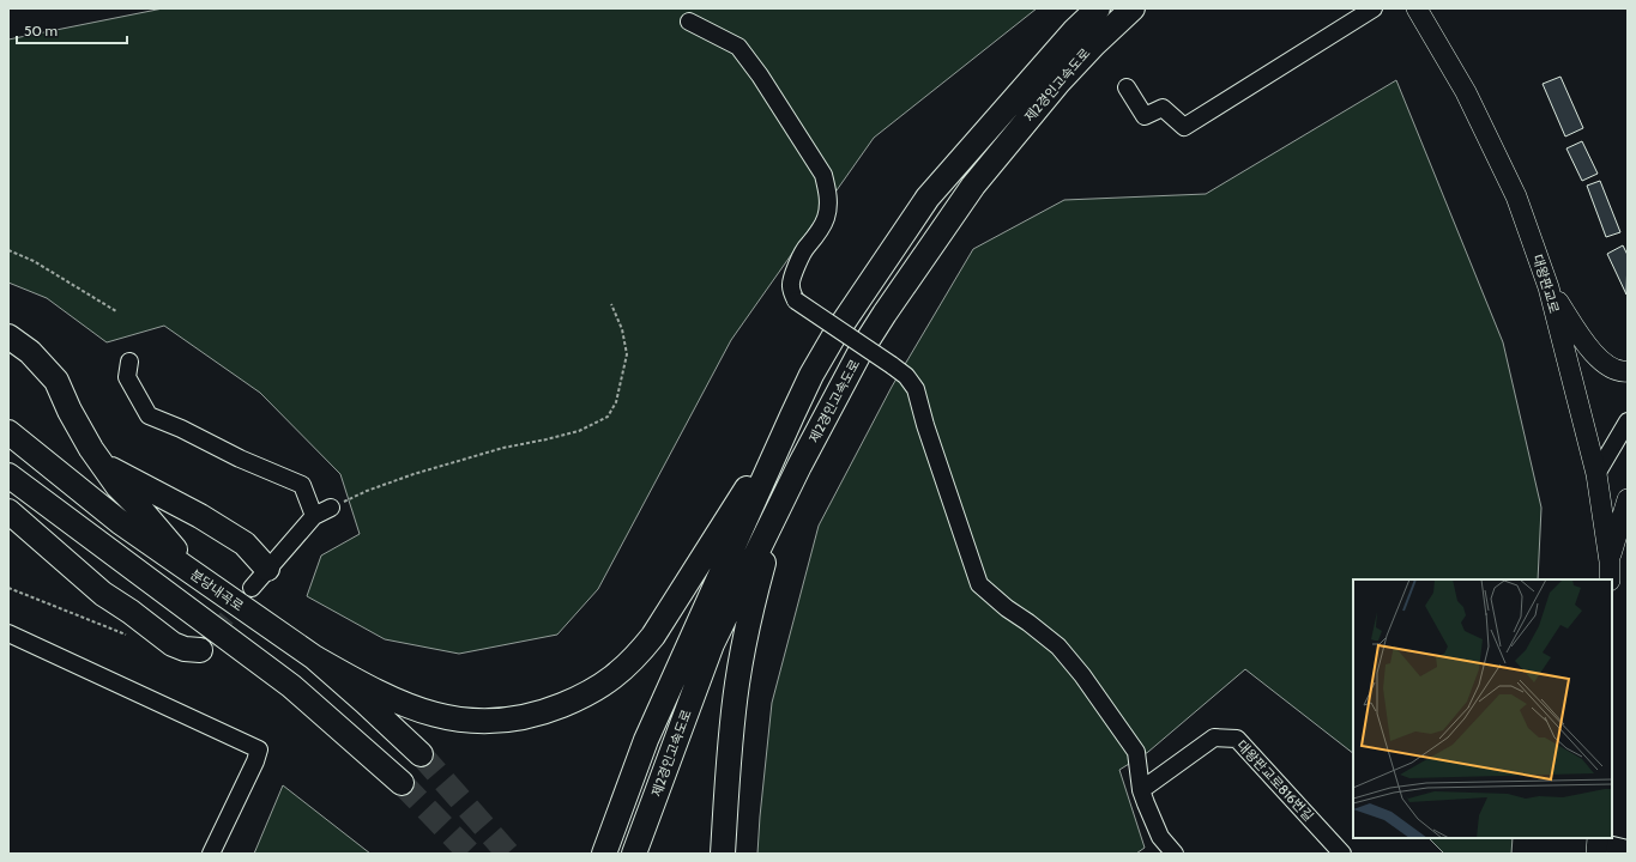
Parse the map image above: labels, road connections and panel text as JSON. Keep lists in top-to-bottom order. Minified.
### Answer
{"streets":{"highway":["제2경인고속도로","분당내곡로"],"main road":["대왕판교로"],"street":["대왕판교로816번길"]},"scale_bar":"50 m"}
